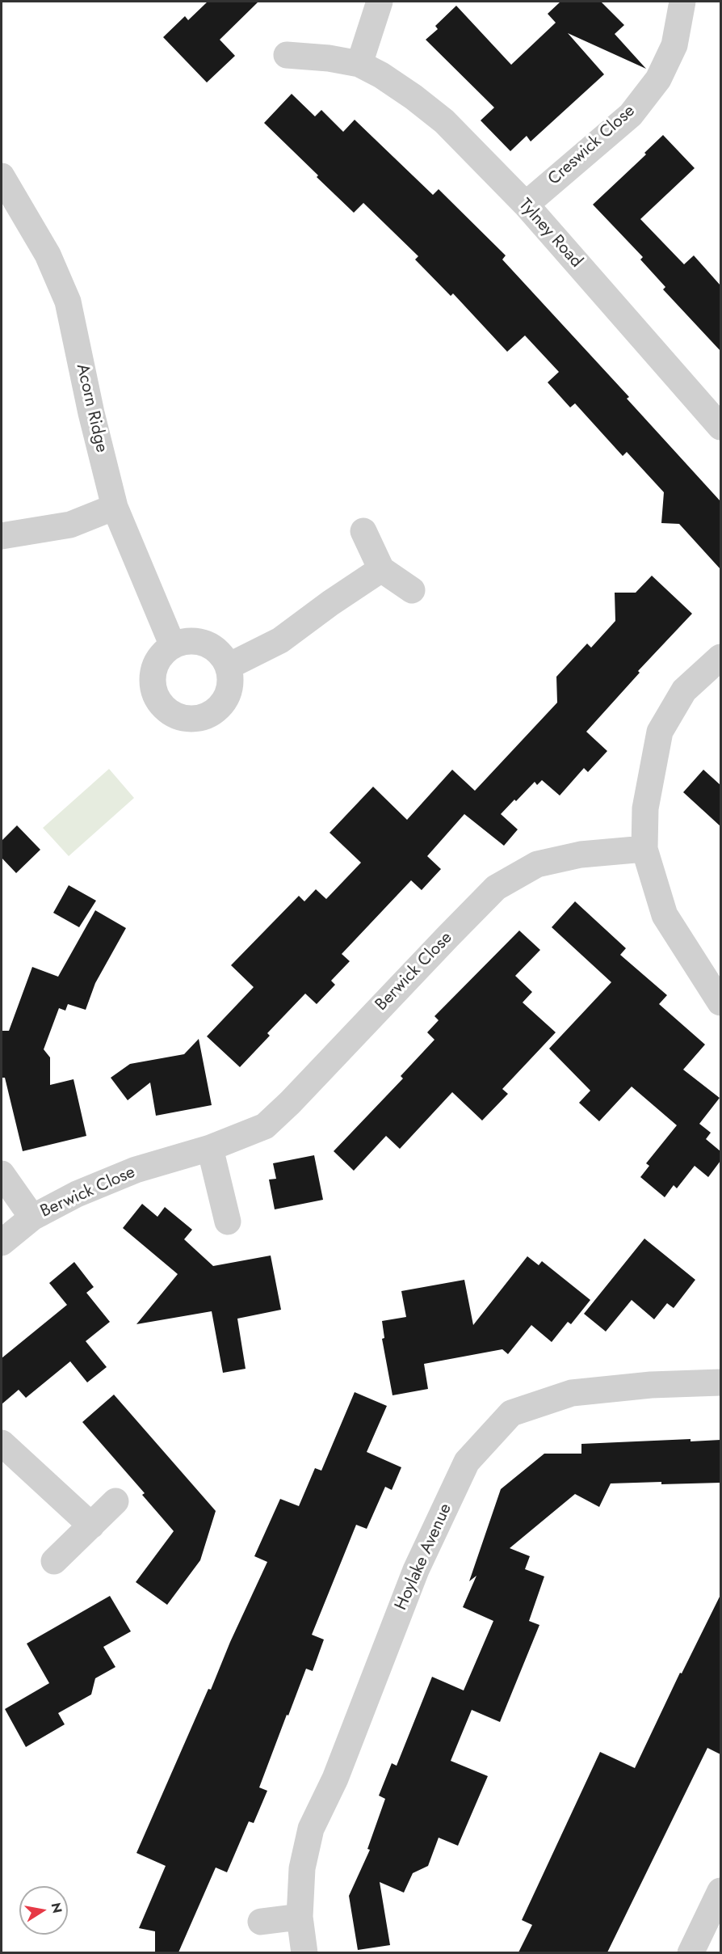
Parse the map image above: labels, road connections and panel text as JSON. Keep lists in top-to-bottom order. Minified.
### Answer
{"streets":{"street":["Creswick Close","Tylney Road","Acorn Ridge","Berwick Close","Hoylake Avenue"]},"crossings":[["Creswick Close","Tylney Road"]],"north":"right"}
